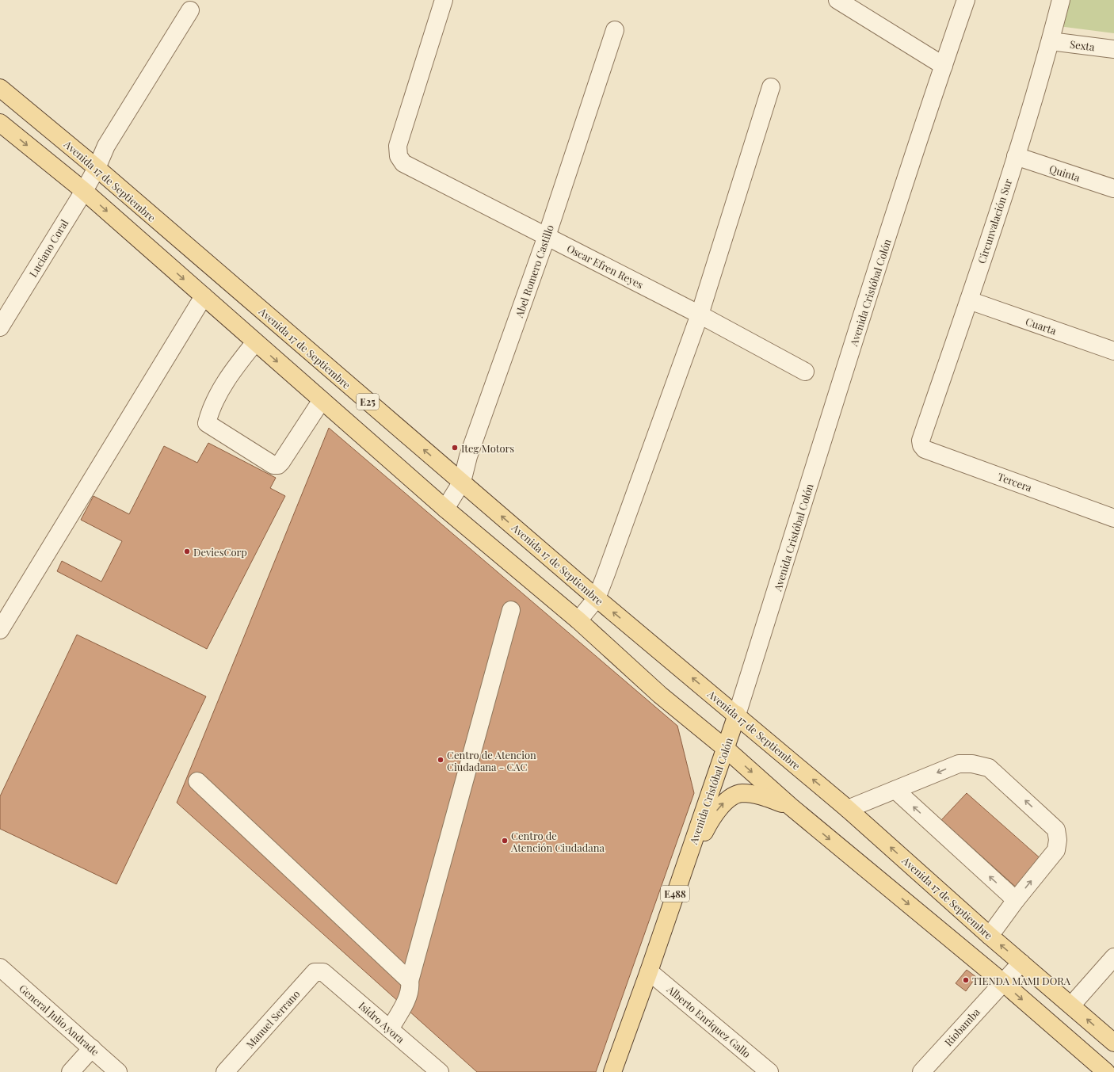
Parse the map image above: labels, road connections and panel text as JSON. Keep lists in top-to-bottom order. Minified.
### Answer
{"streets":{"main road":["Avenida 17 de Septiembre","Avenida Cristóbal Colón","E25","E488"],"street":["Sexta","Quinta","Circunvalación Sur","Luciano Coral","Oscar Efren Reyes","Abel Romero Castillo","Cuarta","Tercera","Manuel Serrano","General Julio Andrade","Alberto Enriquez Gallo","Isidro Ayora","Riobamba"]},"crossings":[["Sexta","Circunvalación Sur"],["Quinta","Circunvalación Sur"],["Avenida 17 de Septiembre","Luciano Coral"],["Avenida 17 de Septiembre","Abel Romero Castillo"],["Avenida 17 de Septiembre","Avenida Cristóbal Colón"],["Avenida 17 de Septiembre","Riobamba"],["Circunvalación Sur","Cuarta"],["Circunvalación Sur","Tercera"],["Oscar Efren Reyes","Abel Romero Castillo"],["Avenida Cristóbal Colón","Alberto Enriquez Gallo"],["Manuel Serrano","Isidro Ayora"]],"places":["Iteg Motors","DeviesCorp","Centro de Atencion Ciudadana - CAC","Centro de Atención Ciudadana","TIENDA MAMI DORA"]}
